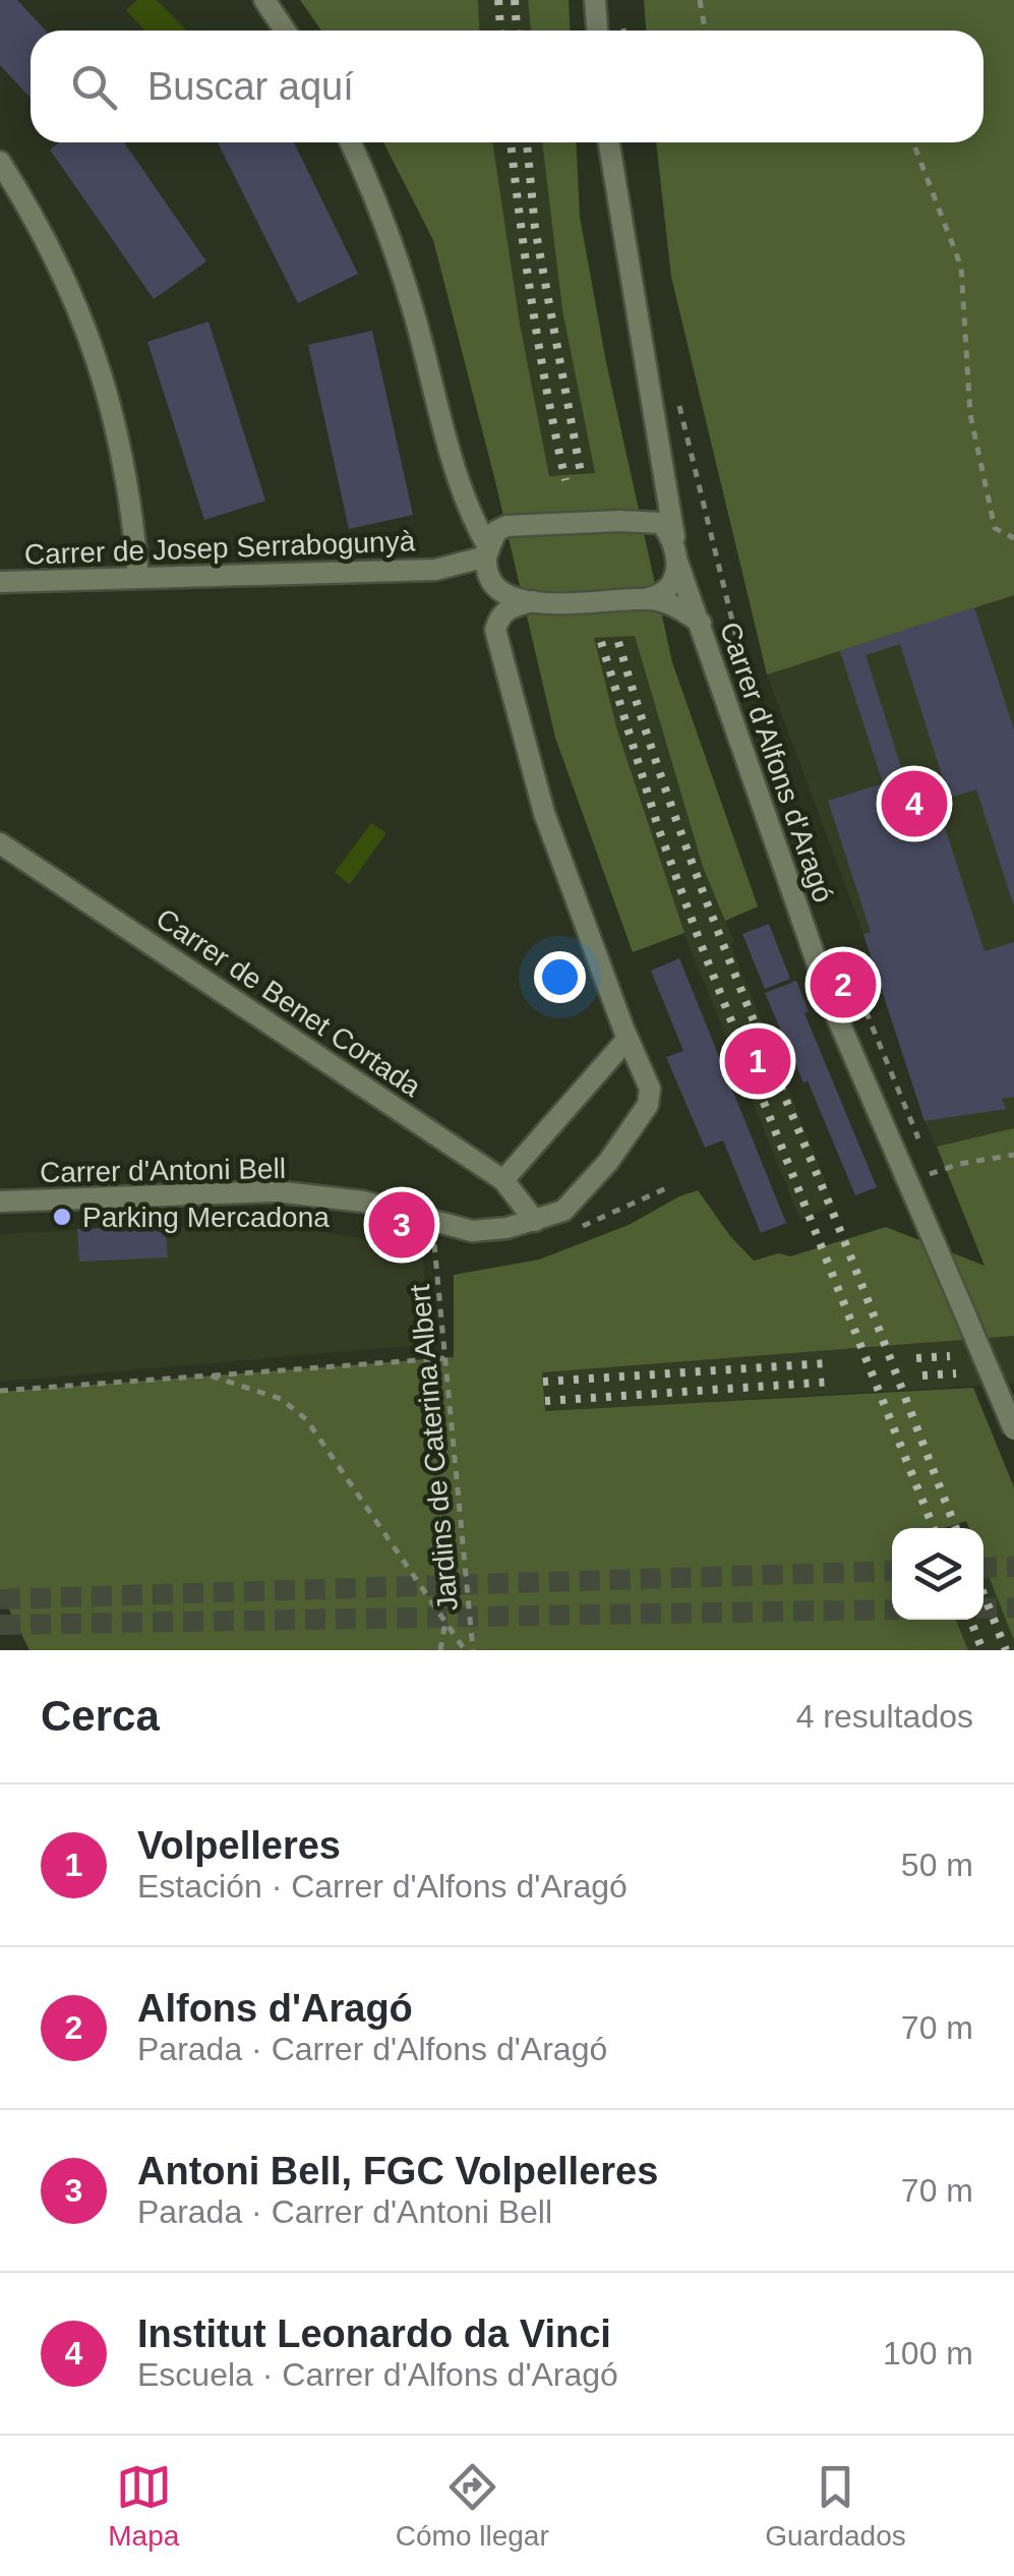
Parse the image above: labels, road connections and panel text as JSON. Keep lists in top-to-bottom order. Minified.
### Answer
{"streets":{"street":["Carrer de Josep Serrabogunyà","Carrer d'Alfons d'Aragó","Carrer de Benet Cortada","Carrer d'Antoni Bell"],"path":["Jardins de Caterina Albert"]},"crossings":[["Carrer de Josep Serrabogunyà","Carrer d'Alfons d'Aragó"],["Carrer de Benet Cortada","Carrer d'Antoni Bell"]],"places":["Parking Mercadona"],"page":{"search":"Buscar aquí","pins":["4","2","1","3"],"heading":["Cerca","4 resultados"],"list":[{"mark":"1","name":"Volpelleres","note":"Estación · Carrer d'Alfons d'Aragó","value":"50 m"},{"mark":"2","name":"Alfons d'Aragó","note":"Parada · Carrer d'Alfons d'Aragó","value":"70 m"},{"mark":"3","name":"Antoni Bell, FGC Volpelleres","note":"Parada · Carrer d'Antoni Bell","value":"70 m"},{"mark":"4","name":"Institut Leonardo da Vinci","note":"Escuela · Carrer d'Alfons d'Aragó","value":"100 m"}],"nav":["Mapa","Cómo llegar","Guardados"]}}
